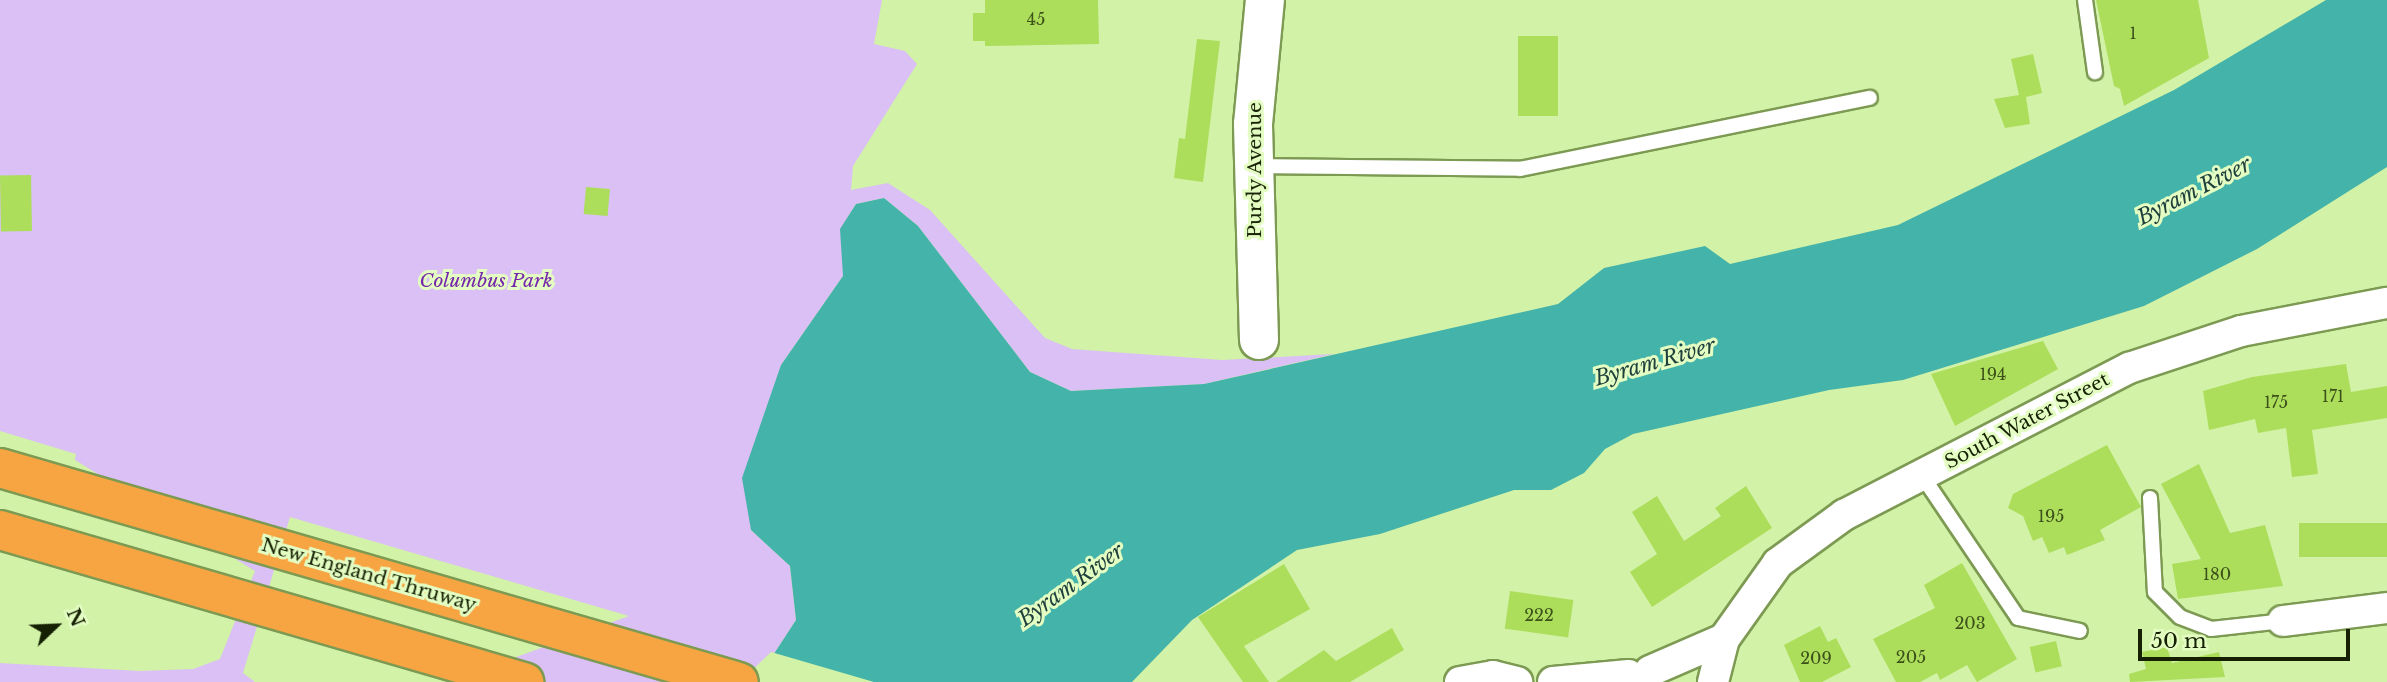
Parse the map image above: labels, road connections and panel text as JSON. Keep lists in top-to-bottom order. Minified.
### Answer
{"streets":{"highway":["New England Thruway"],"street":["Purdy Avenue","South Water Street"]},"water":["Byram River"],"parks":["Columbus Park"],"house_numbers":["45","1","194","171","175","195","180","222","203","205","209"],"scale_bar":"50 m","north":"top right"}
